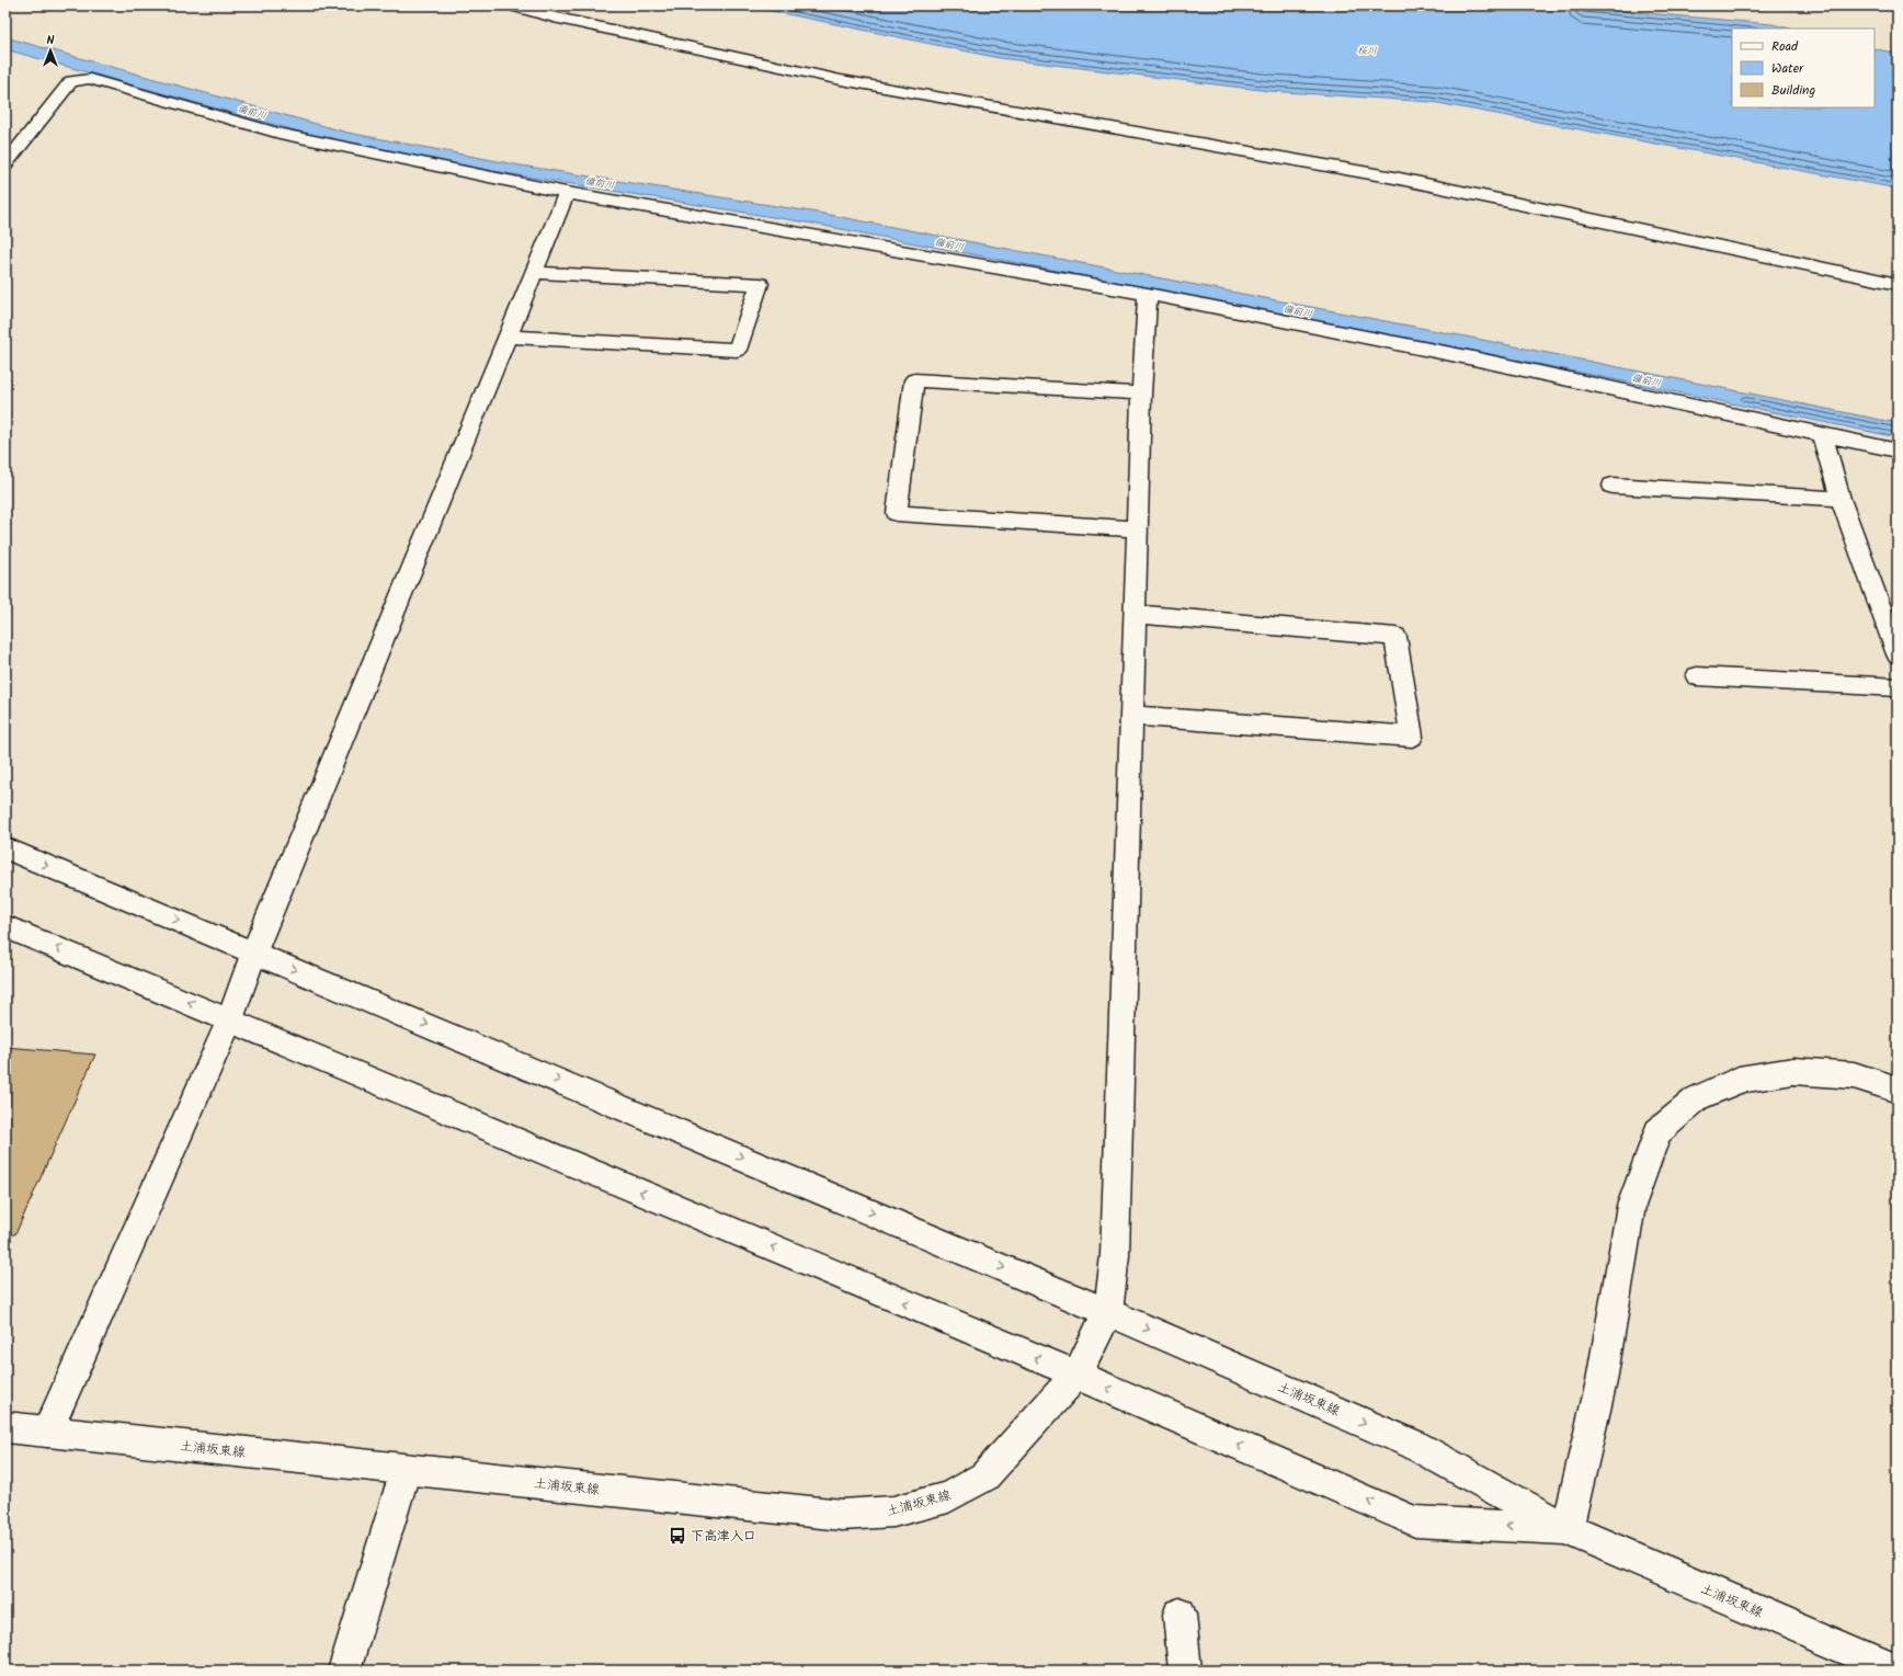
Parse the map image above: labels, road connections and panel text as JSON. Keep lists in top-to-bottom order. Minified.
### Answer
{"streets":{"street":["土浦坂東線"]},"water":["桜川","備前川"],"places":{"bus stop":["下高津入口"]},"legend":["Road","Water","Building"],"north":"top"}
